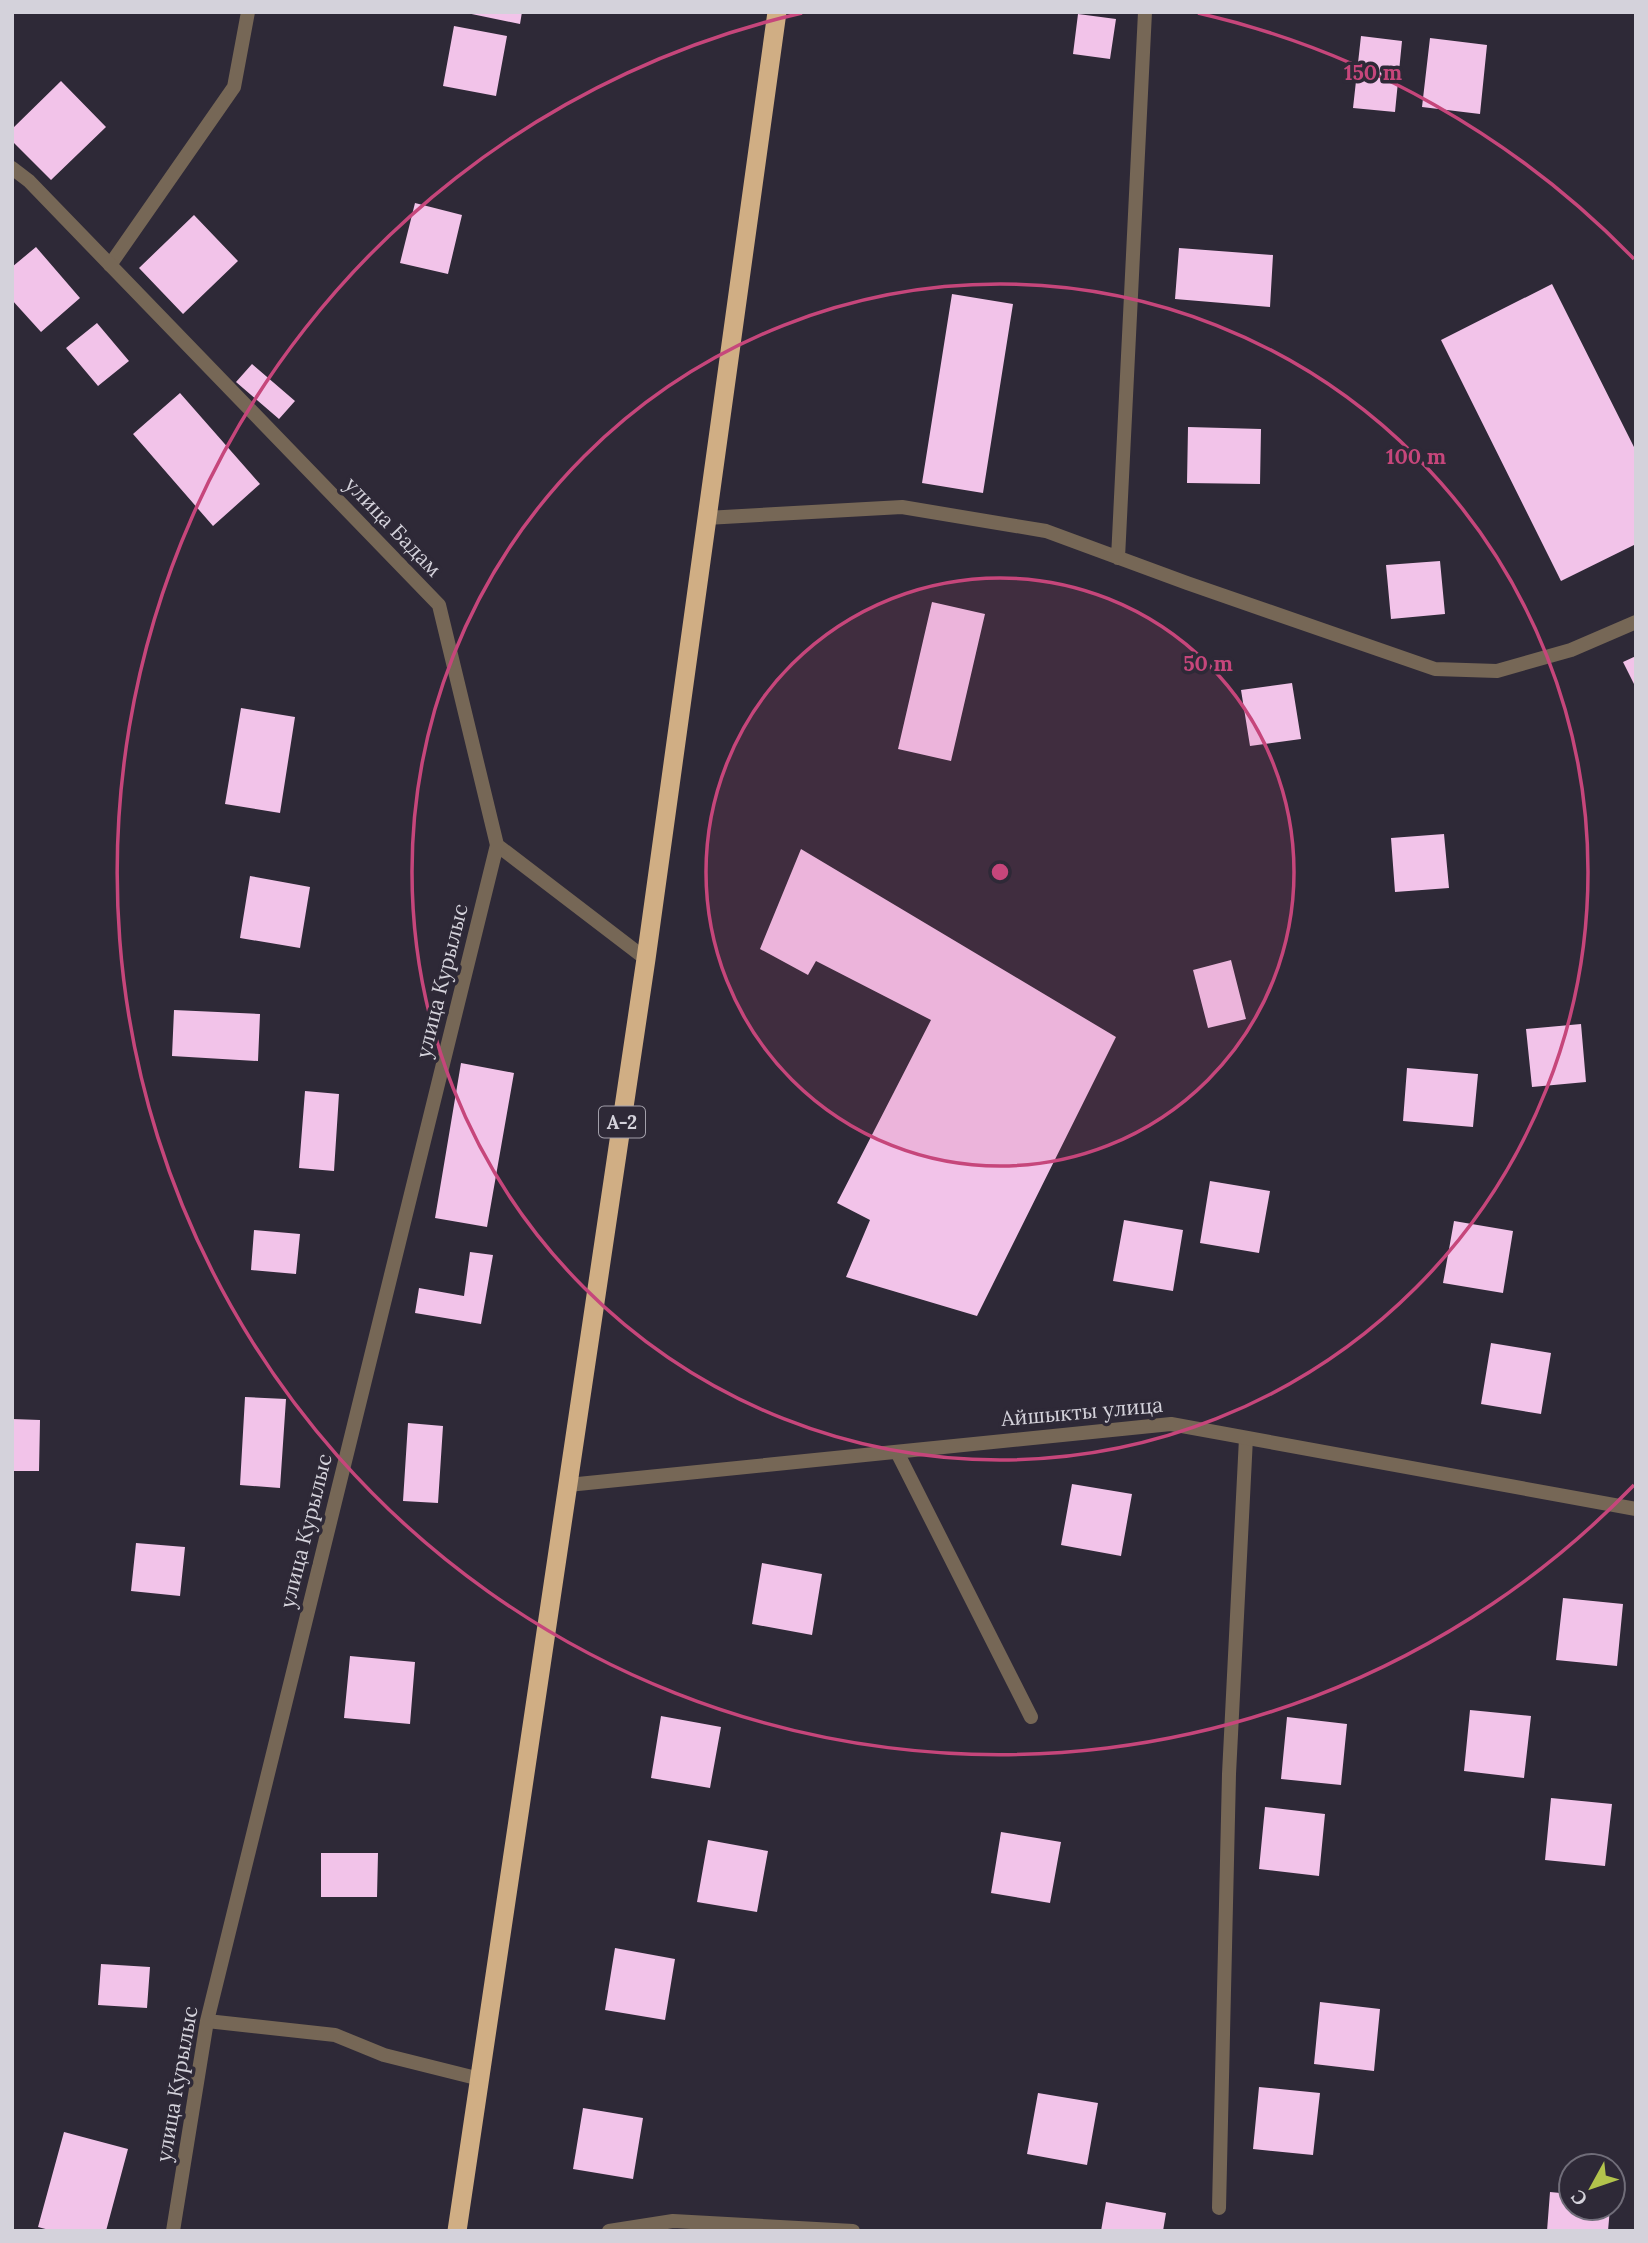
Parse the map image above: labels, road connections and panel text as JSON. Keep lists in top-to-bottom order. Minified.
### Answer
{"streets":{"highway":["A-2"],"street":["улица Бадам","улица Курылыс","Айшыкты улица"]},"crossings":[["улица Бадам","улица Курылыс"],["A-2","Айшыкты улица"]],"north":"bottom left","rings":["150 m","100 m","50 m"]}
